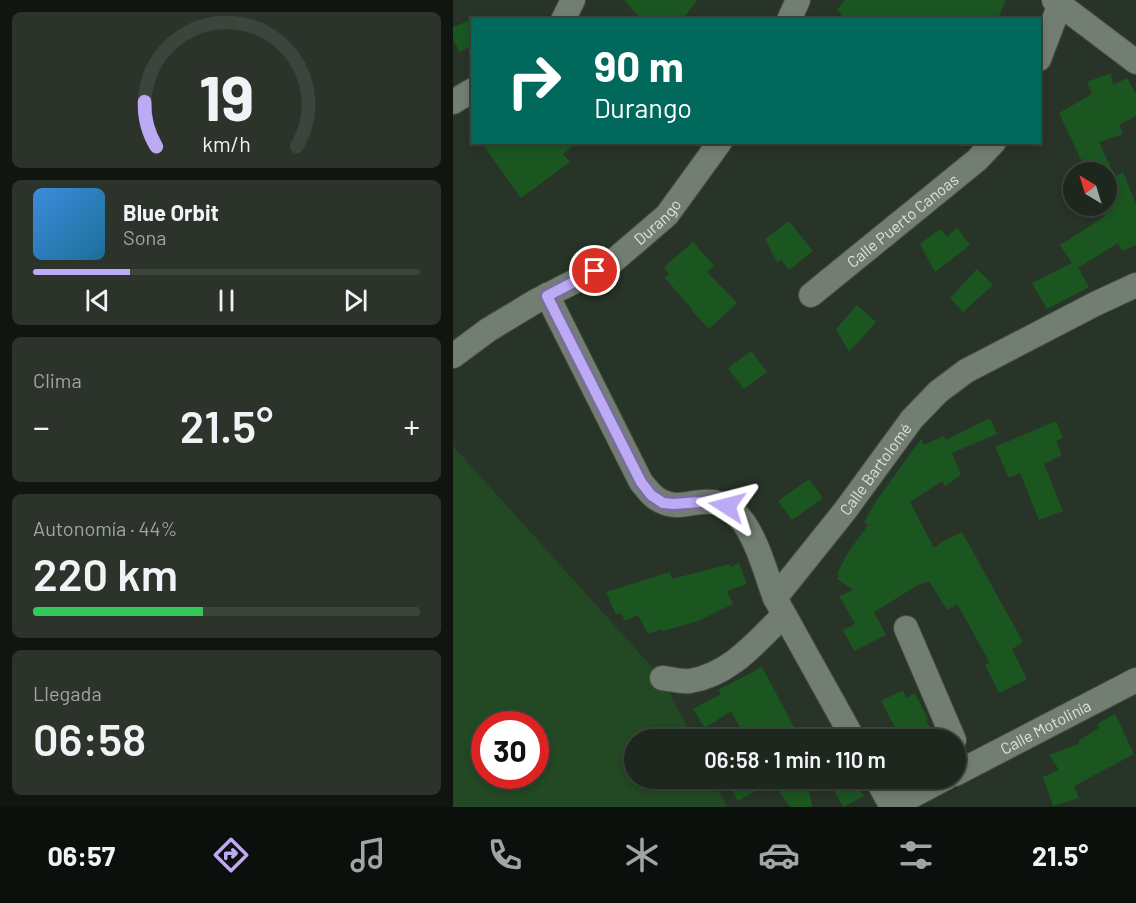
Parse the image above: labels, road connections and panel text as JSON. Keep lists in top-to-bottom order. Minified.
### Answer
{"streets":{"street":["Calle Puerto Canoas","Durango","Calle Bartolomé","Calle Motolinía"]},"north":"top left","page":{"turn":["90 m","Durango"],"song":["Blue Orbit","Sona"],"tile":["Clima",["Autonomía · 44%","220 km"],["Llegada","06:58"]],"heat":["−","21.5°","+"],"limit":"30","trip":"06:58 · 1 min · 110 m","tabs":["06:57","21.5°"],"gauge":["19","km/h"]}}
